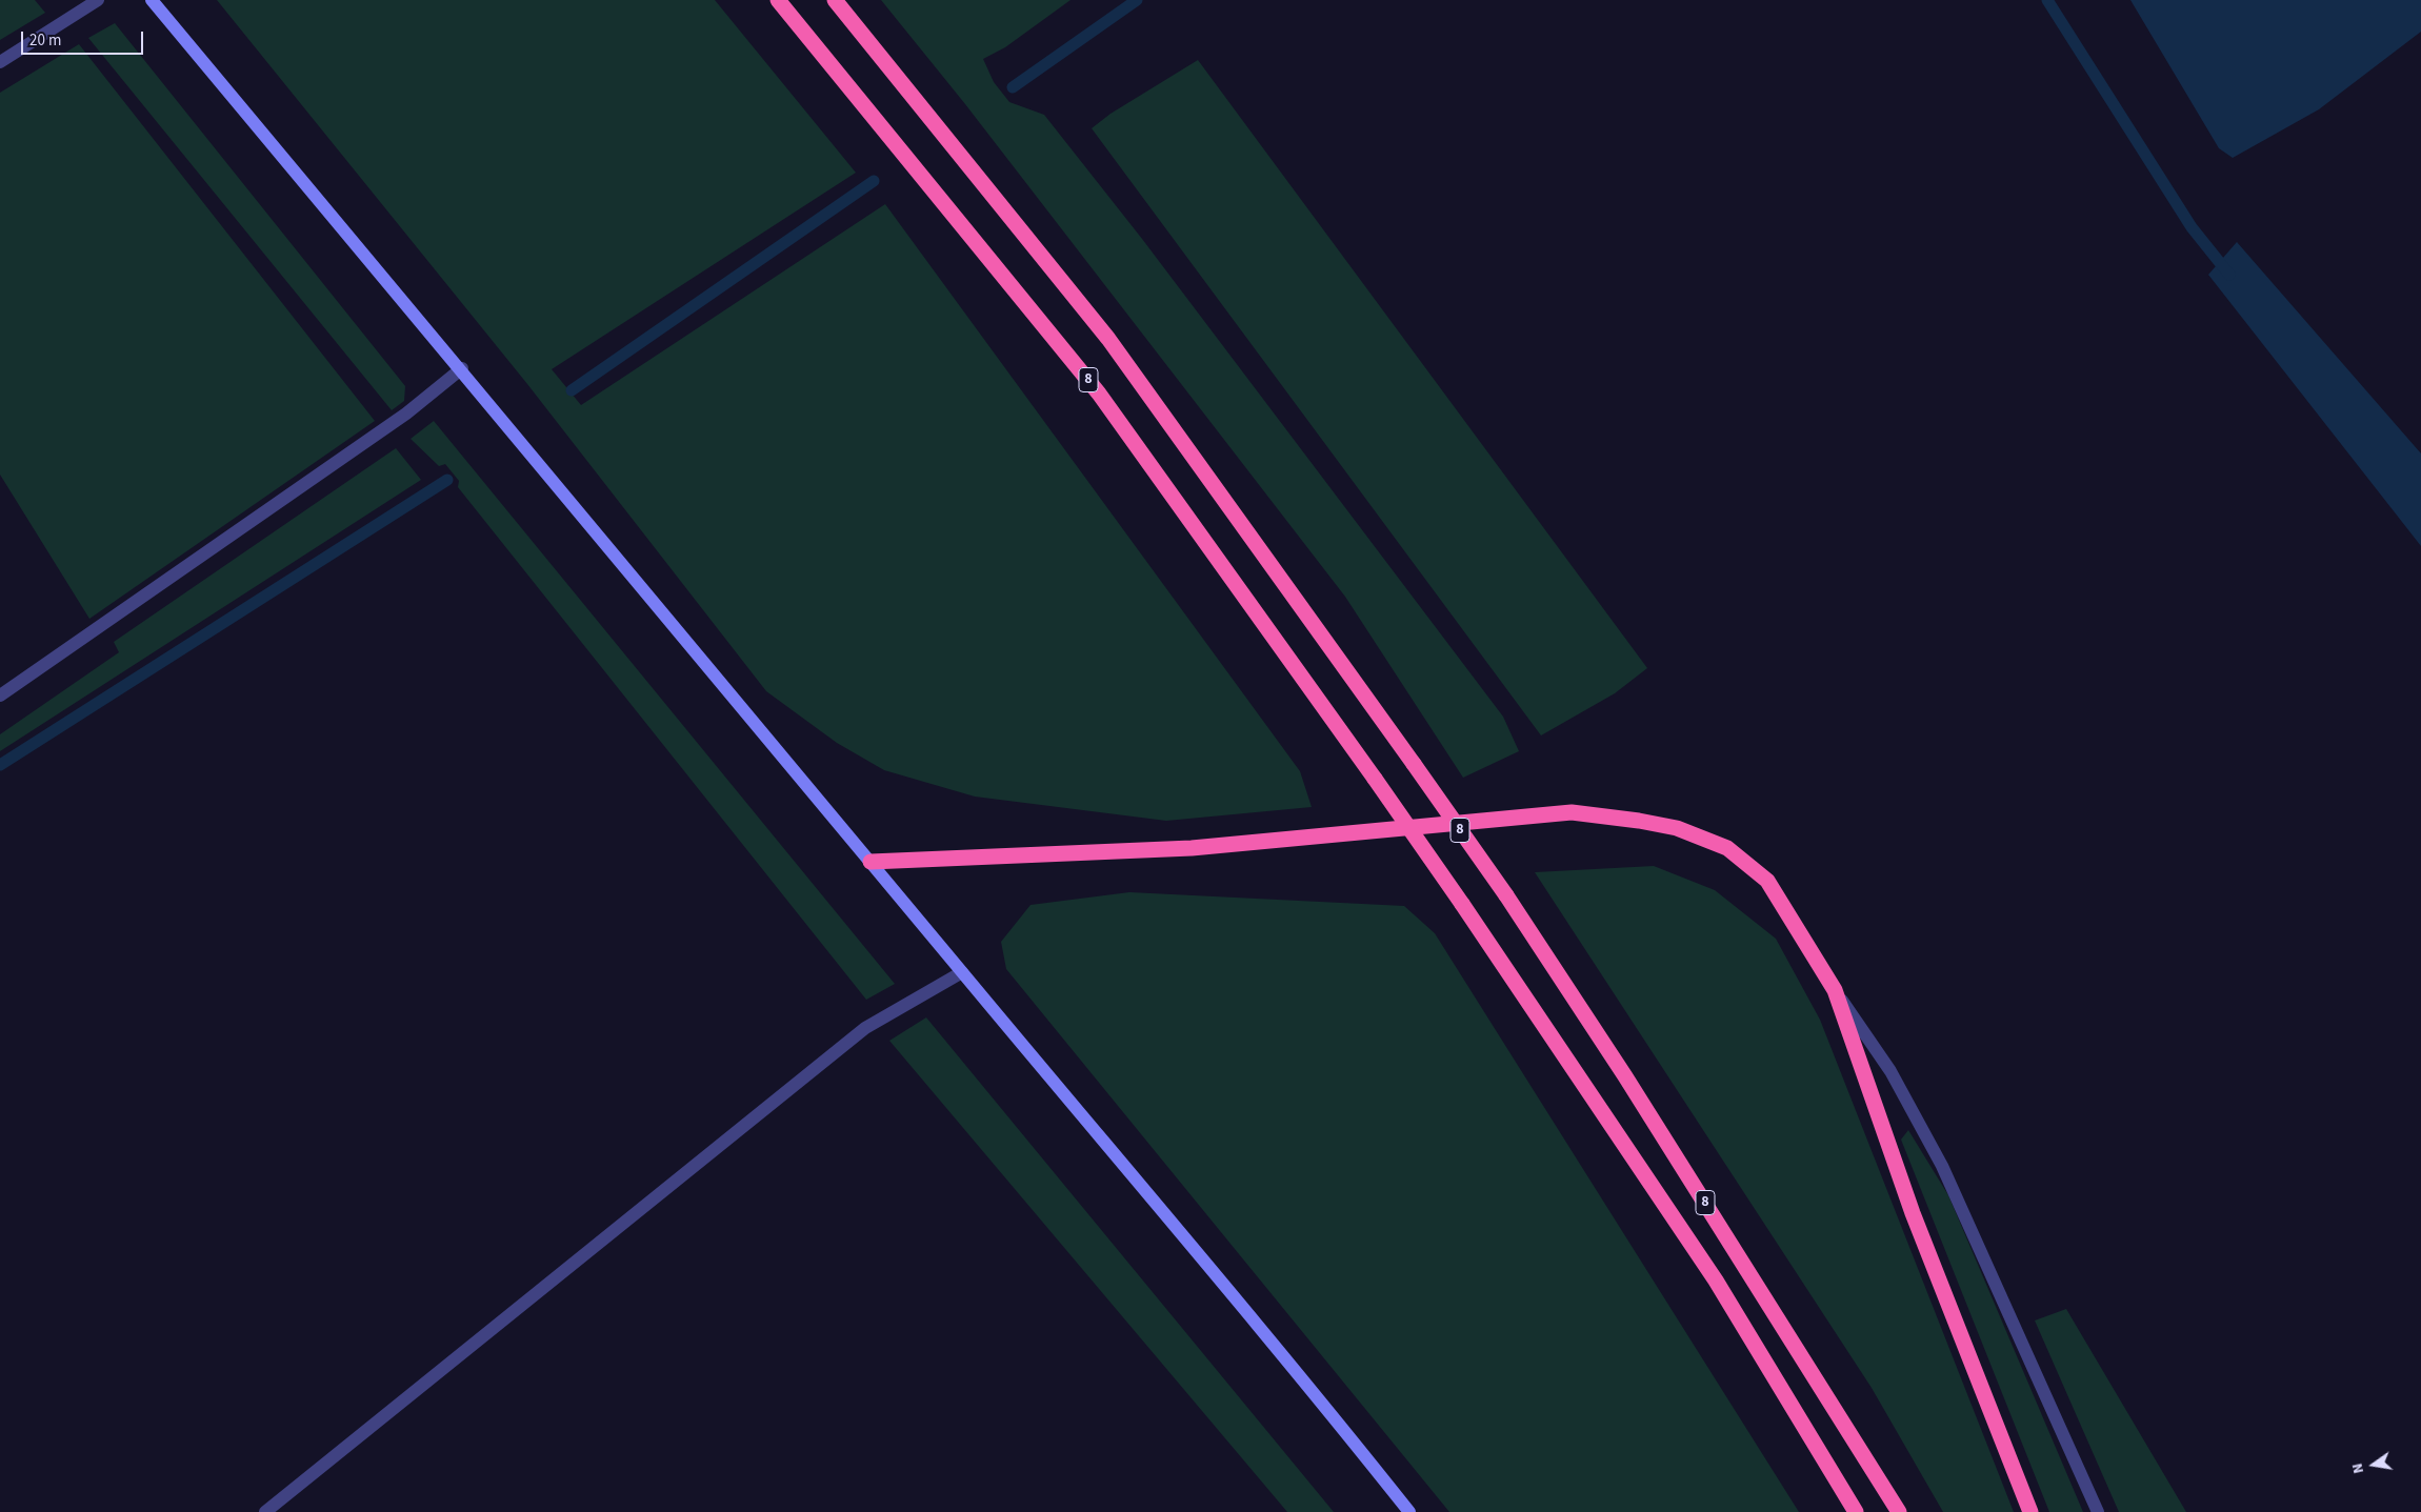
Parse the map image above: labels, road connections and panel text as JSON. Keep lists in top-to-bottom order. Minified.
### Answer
{"streets":{"highway":["8"]},"scale_bar":"20 m","north":"left"}
